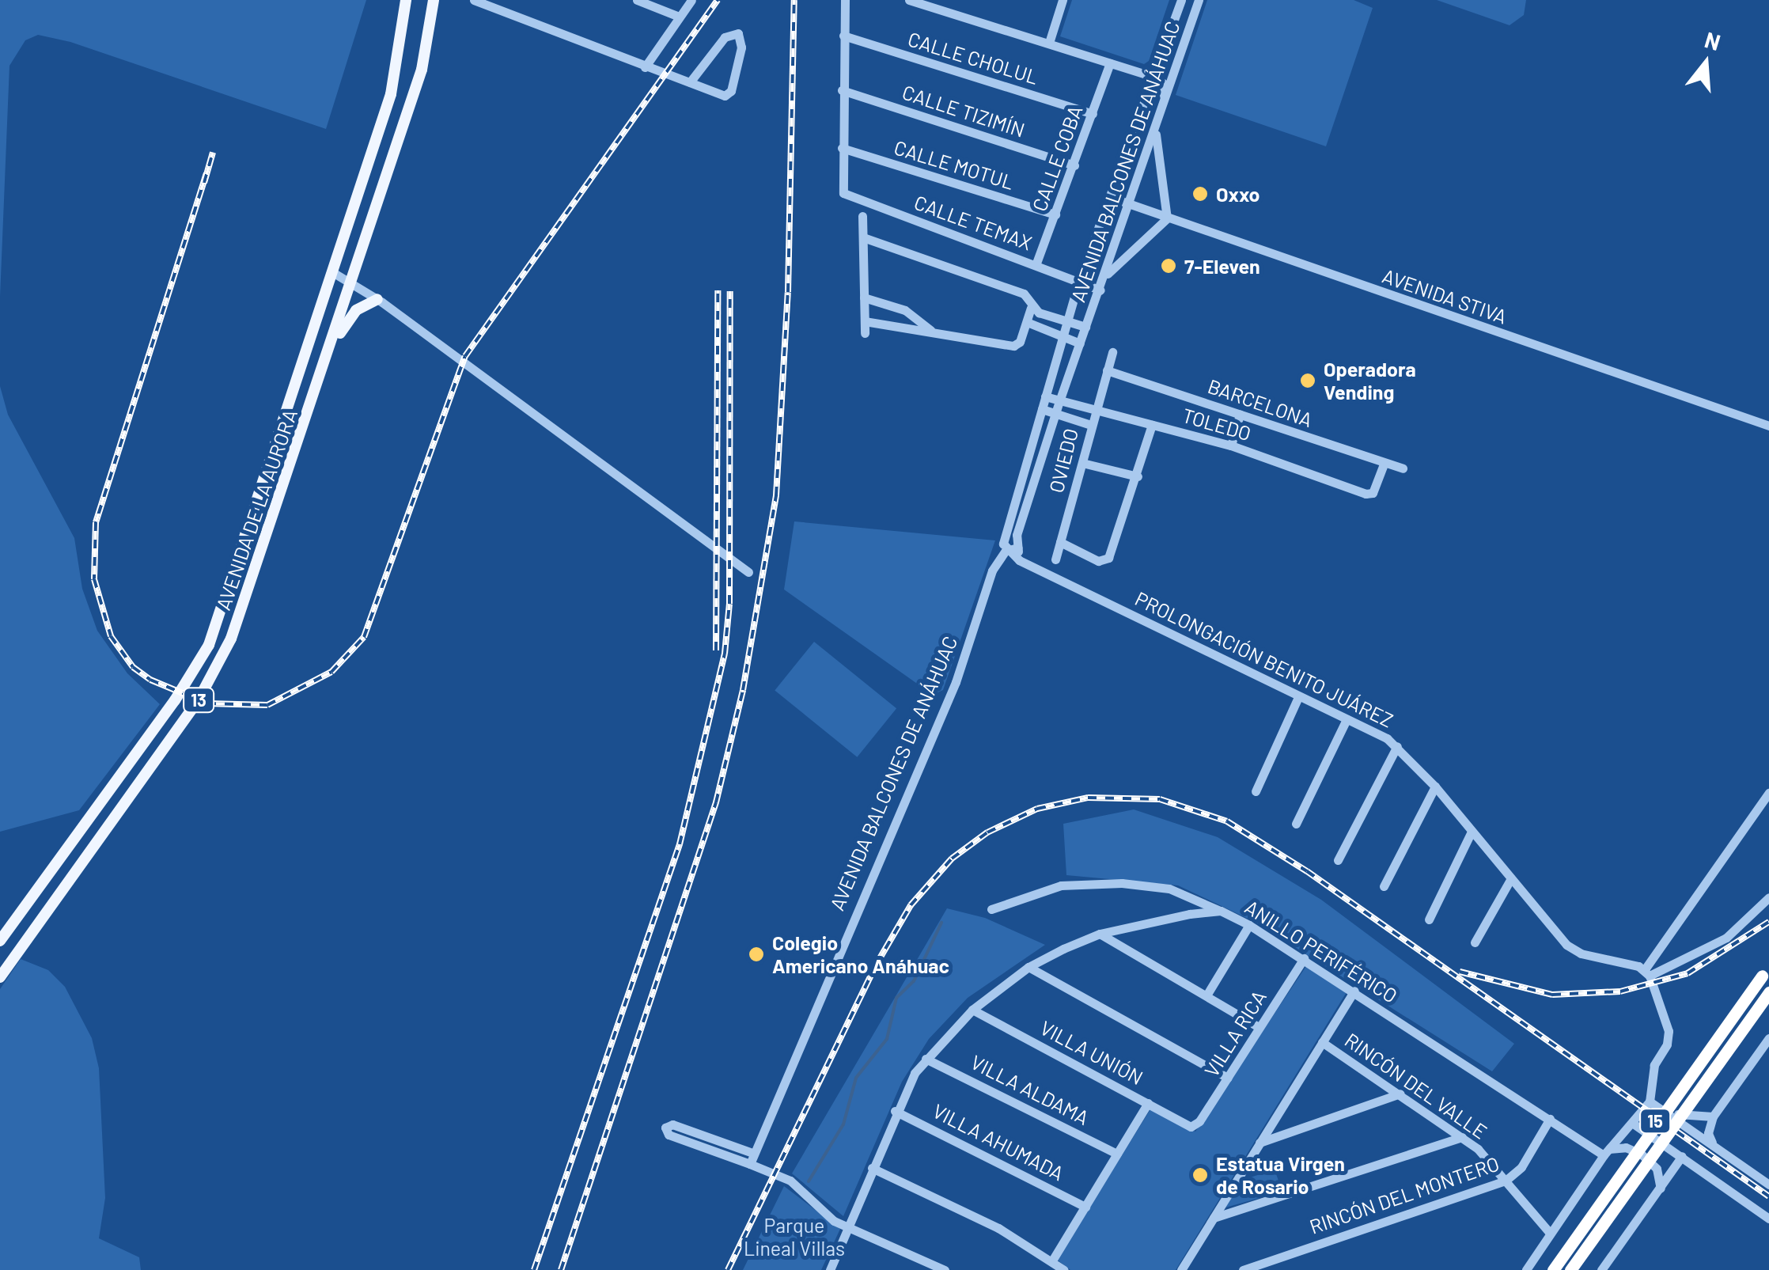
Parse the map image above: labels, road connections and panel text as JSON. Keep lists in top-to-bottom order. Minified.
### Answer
{"streets":{"highway":["15"],"main road":["AVENIDA DE LA AURORA","13"],"street":["CALLE CHOLUL","CALLE TIZIMÍN","CALLE COBA","AVENIDA BALCONES DE ANÁHUAC","CALLE MOTUL","CALLE TEMAX","AVENIDA STIVA","BARCELONA","TOLEDO","OVIEDO","PROLONGACIÓN BENITO JUÁREZ","ANILLO PERIFÉRICO","VILLA RICA","VILLA UNIÓN","RINCÓN DEL VALLE","VILLA ALDAMA","VILLA AHUMADA","RINCÓN DEL MONTERO"]},"crossings":[["CALLE CHOLUL","CALLE COBA"],["CALLE TIZIMÍN","CALLE COBA"],["CALLE COBA","CALLE MOTUL"],["CALLE COBA","CALLE TEMAX"],["AVENIDA BALCONES DE ANÁHUAC","CALLE TEMAX"],["AVENIDA BALCONES DE ANÁHUAC","AVENIDA STIVA"],["AVENIDA BALCONES DE ANÁHUAC","TOLEDO"],["AVENIDA BALCONES DE ANÁHUAC","PROLONGACIÓN BENITO JUÁREZ"],["CALLE MOTUL","CALLE TEMAX"],["BARCELONA","TOLEDO"],["BARCELONA","OVIEDO"],["TOLEDO","OVIEDO"],["ANILLO PERIFÉRICO","VILLA RICA"],["ANILLO PERIFÉRICO","VILLA UNIÓN"],["ANILLO PERIFÉRICO","VILLA ALDAMA"],["ANILLO PERIFÉRICO","VILLA AHUMADA"],["ANILLO PERIFÉRICO","RINCÓN DEL MONTERO"],["VILLA RICA","VILLA UNIÓN"],["RINCÓN DEL VALLE","RINCÓN DEL MONTERO"]],"parks":["Parque Lineal Villas"],"places":["Oxxo","7-Eleven","Operadora Vending","Colegio Americano Anáhuac","Estatua Virgen de Rosario"],"north":"top"}
